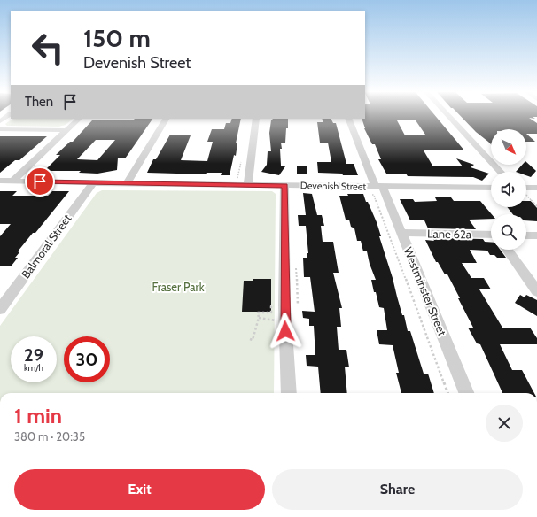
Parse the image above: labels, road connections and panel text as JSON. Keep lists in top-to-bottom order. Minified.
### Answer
{"streets":{"street":["Devenish Street","Lane 62a","Balmoral Street","Westminster Street"]},"crossings":[["Devenish Street","Balmoral Street"],["Devenish Street","Westminster Street"],["Lane 62a","Westminster Street"]],"parks":["Fraser Park"],"north":"bottom right","page":{"turn":["150 m","Devenish Street"],"then":"Then","speed":"29 km/h","limit":"30","heading":["1 min","380 m · 20:35"],"buttons":["Exit","Share"]}}
